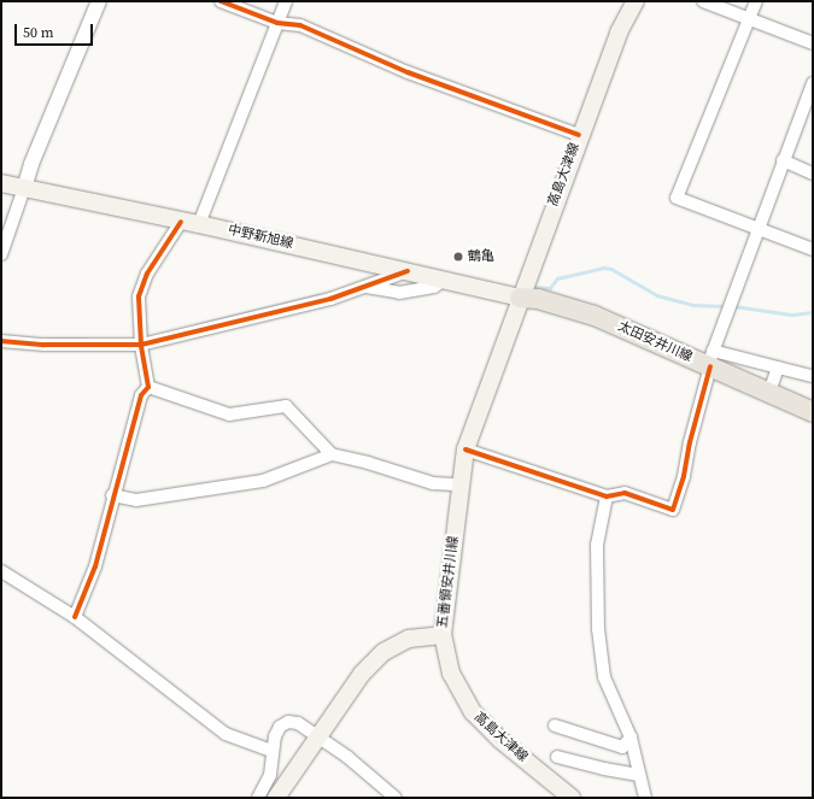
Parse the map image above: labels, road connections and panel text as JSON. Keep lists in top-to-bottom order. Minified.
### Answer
{"streets":{"main road":["高島大津線","中野新旭線","太田安井川線","五番領安井川線"]},"crossings":[["高島大津線","中野新旭線"],["高島大津線","太田安井川線"],["高島大津線","五番領安井川線"],["中野新旭線","太田安井川線"],["中野新旭線","五番領安井川線"],["太田安井川線","五番領安井川線"]],"places":["鶴亀"],"scale_bar":"50 m"}
